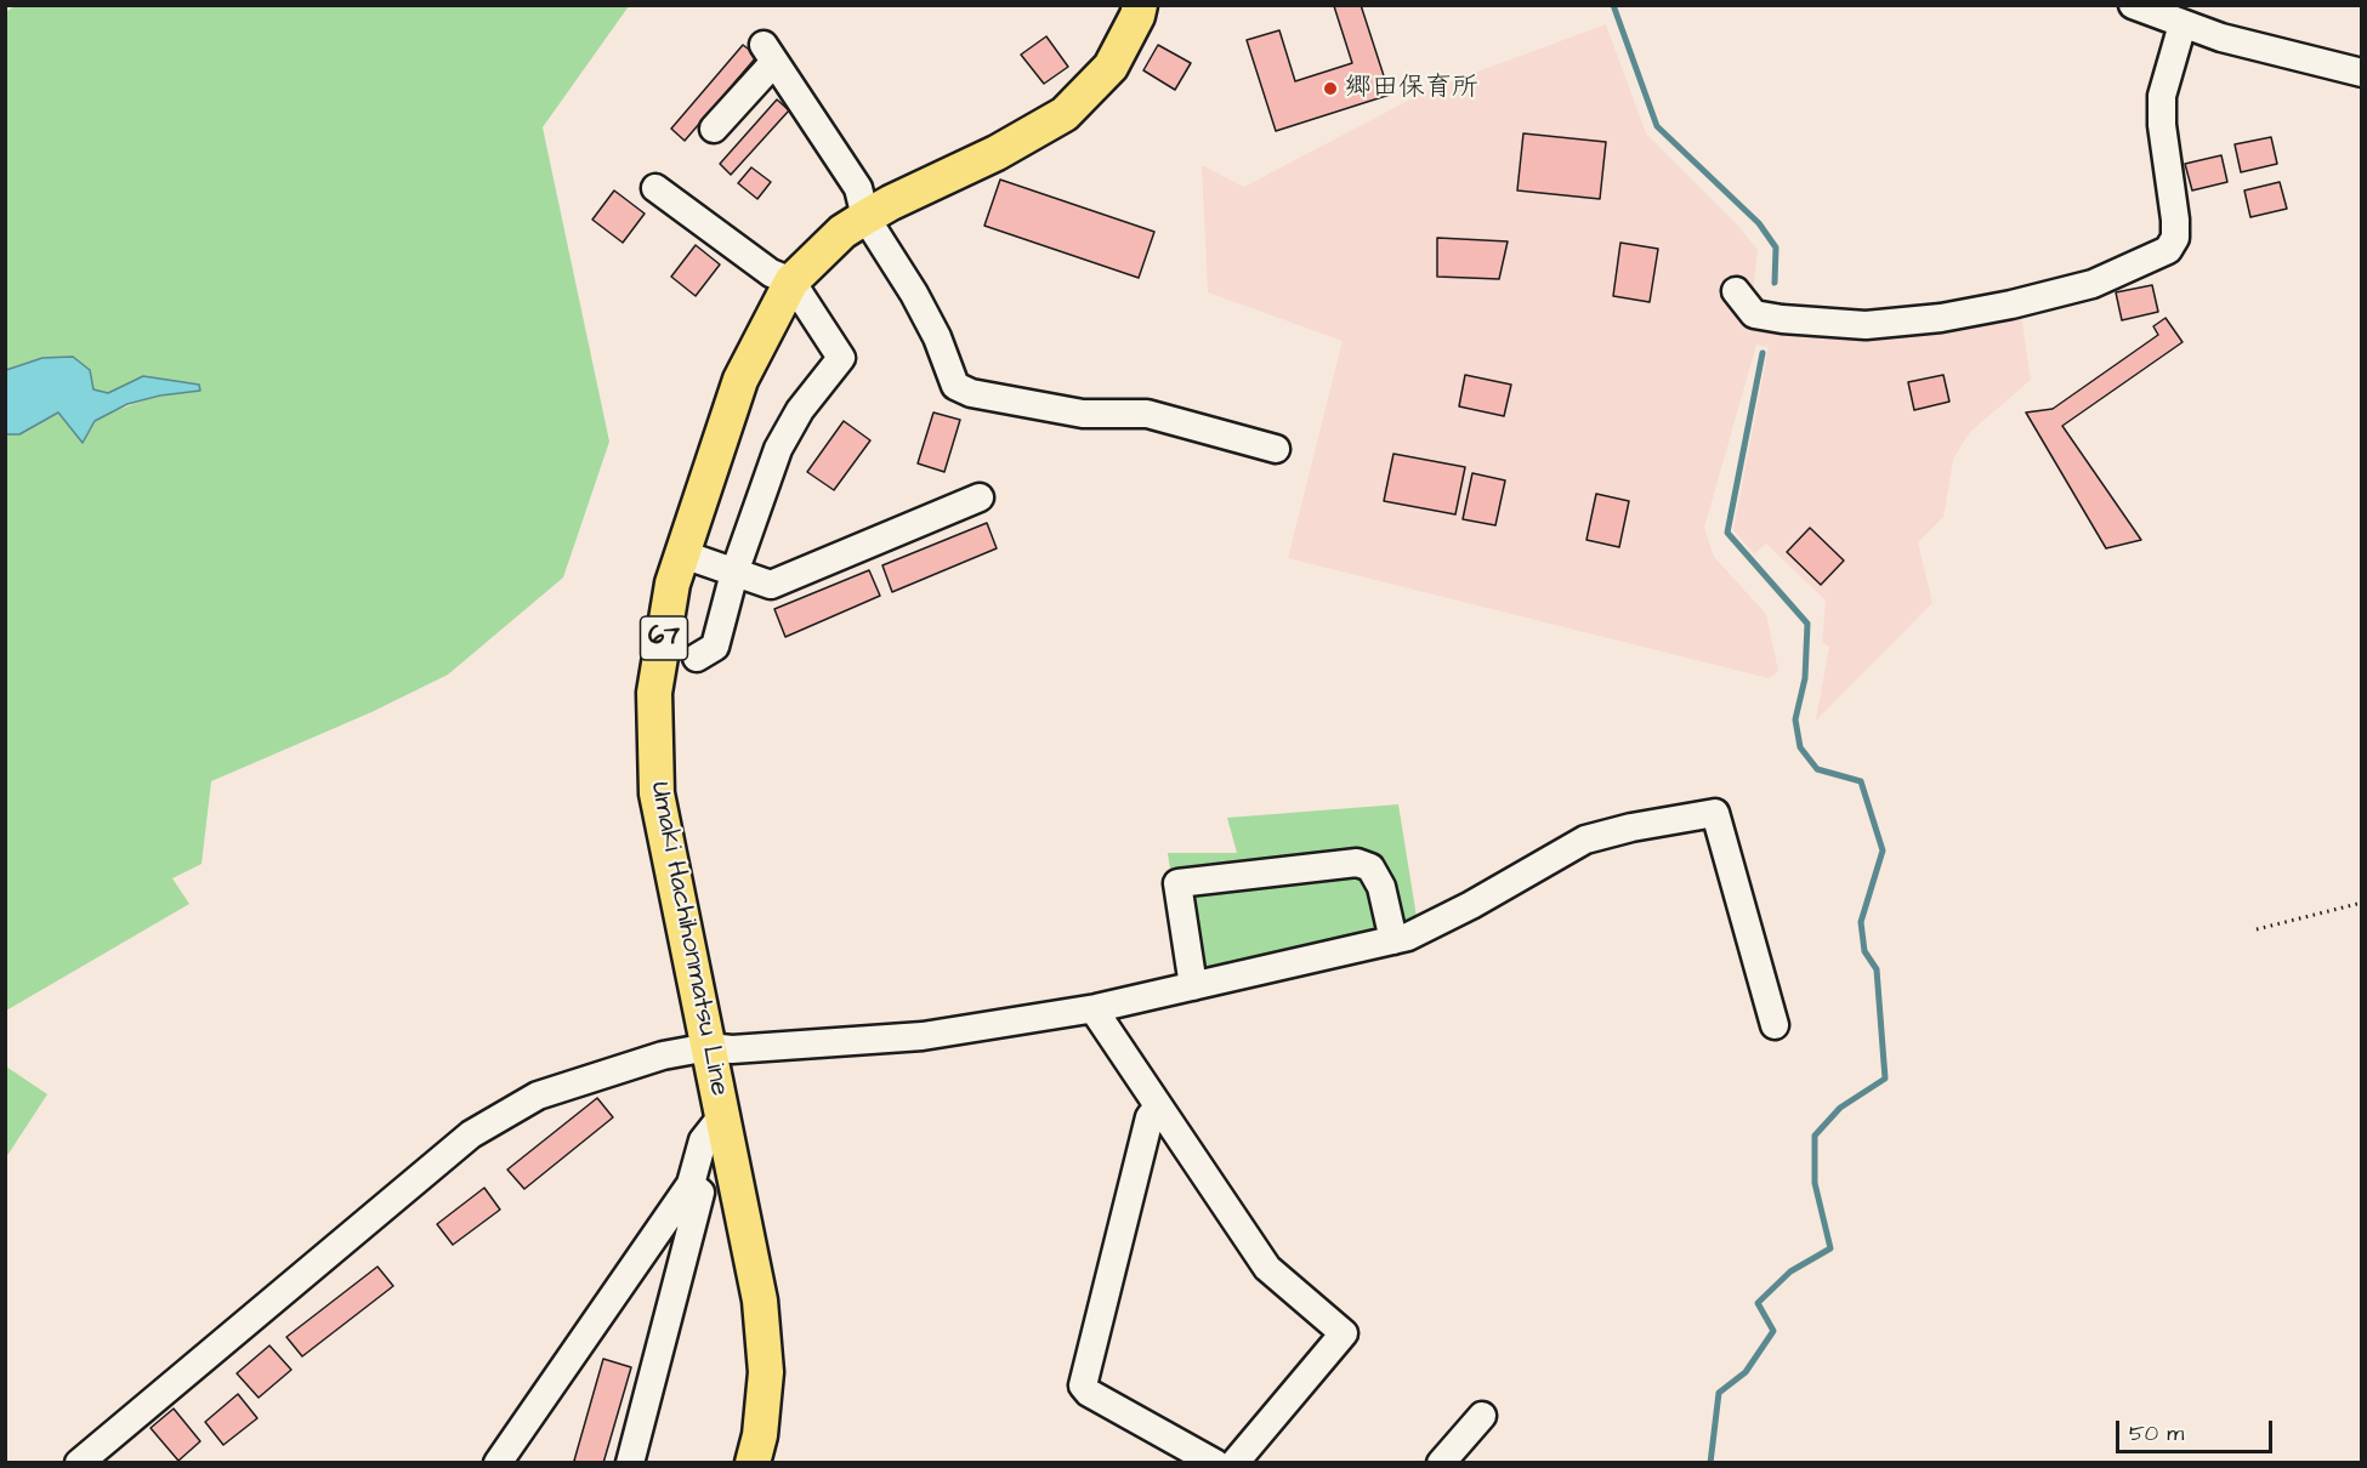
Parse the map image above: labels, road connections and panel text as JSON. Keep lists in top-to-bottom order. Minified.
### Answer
{"streets":{"main road":["67","Umaki Hachihonmatsu Line"]},"places":["郷田保育所"],"scale_bar":"50 m"}
